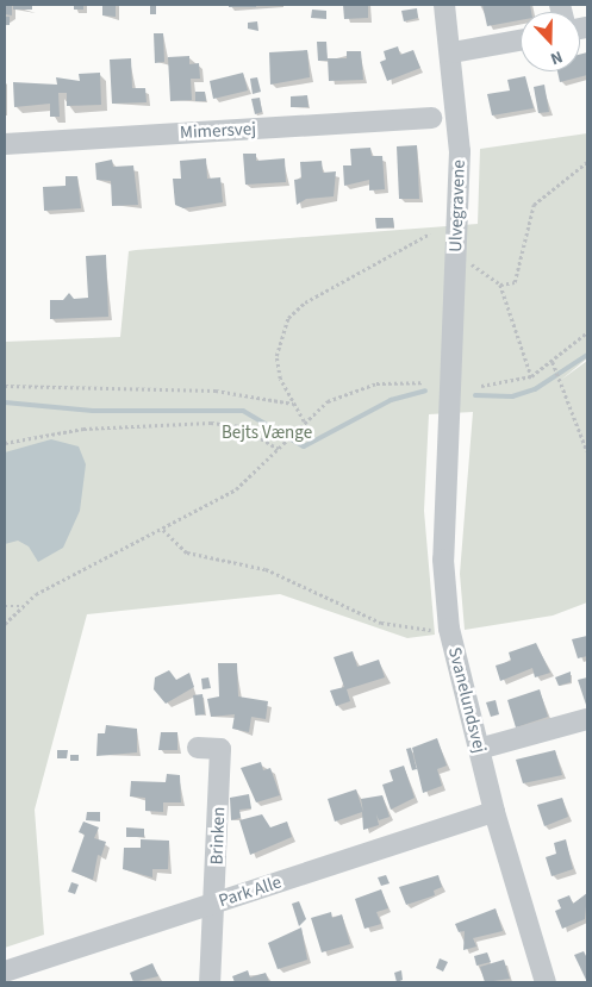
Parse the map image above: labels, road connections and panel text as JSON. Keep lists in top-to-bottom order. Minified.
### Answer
{"streets":{"street":["Mimersvej","Ulvegravene","Svanelundsvej","Brinken","Park Alle"]},"crossings":[["Ulvegravene","Svanelundsvej"],["Svanelundsvej","Park Alle"],["Brinken","Park Alle"]],"parks":["Bejts Vænge"],"north":"bottom"}
